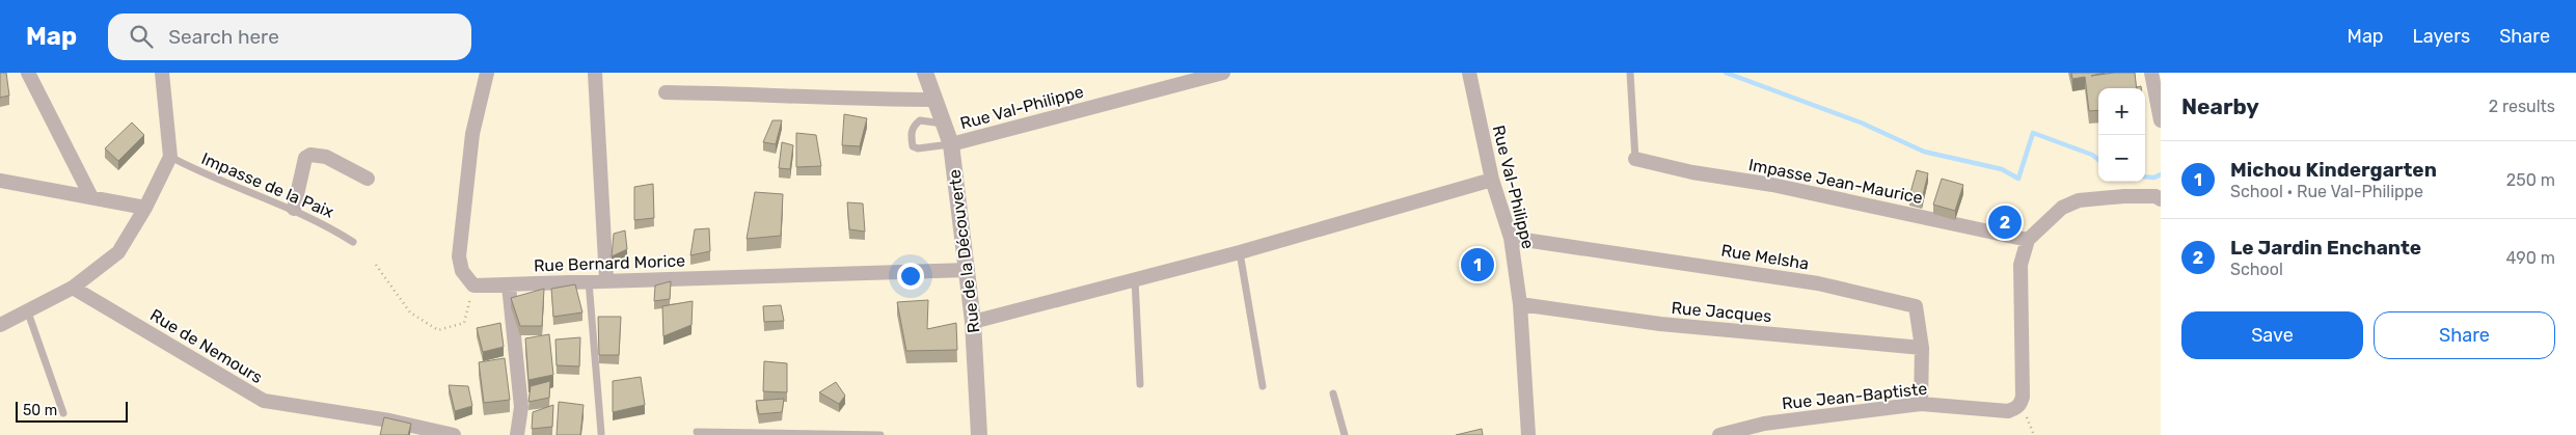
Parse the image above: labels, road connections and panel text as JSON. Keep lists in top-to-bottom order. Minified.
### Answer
{"streets":{"street":["Rue Val-Philippe","Impasse Jean-Maurice","Rue de la Découverte","Rue Melsha","Rue Bernard Morice","Rue Jacques","Rue de Nemours","Rue Jean-Baptiste"],"lane":["Impasse de la Paix"]},"crossings":[["Rue Val-Philippe","Rue de la Découverte"],["Rue Val-Philippe","Rue Melsha"],["Rue Val-Philippe","Rue Jacques"],["Rue de la Découverte","Rue Bernard Morice"],["Rue Melsha","Rue Jacques"],["Rue Melsha","Rue Jean-Baptiste"]],"scale_bar":"50 m","page":{"header":"Map","search":"Search here","nav":["Map","Layers","Share"],"heading":["Nearby","2 results"],"map_buttons":["+","−"],"list":[{"mark":"1","name":"Michou Kindergarten","note":"School · Rue Val-Philippe","value":"250 m"},{"mark":"2","name":"Le Jardin Enchante","note":"School","value":"490 m"}],"pins":["2","1"],"buttons":["Save","Share"],"scale":"50 m"}}
